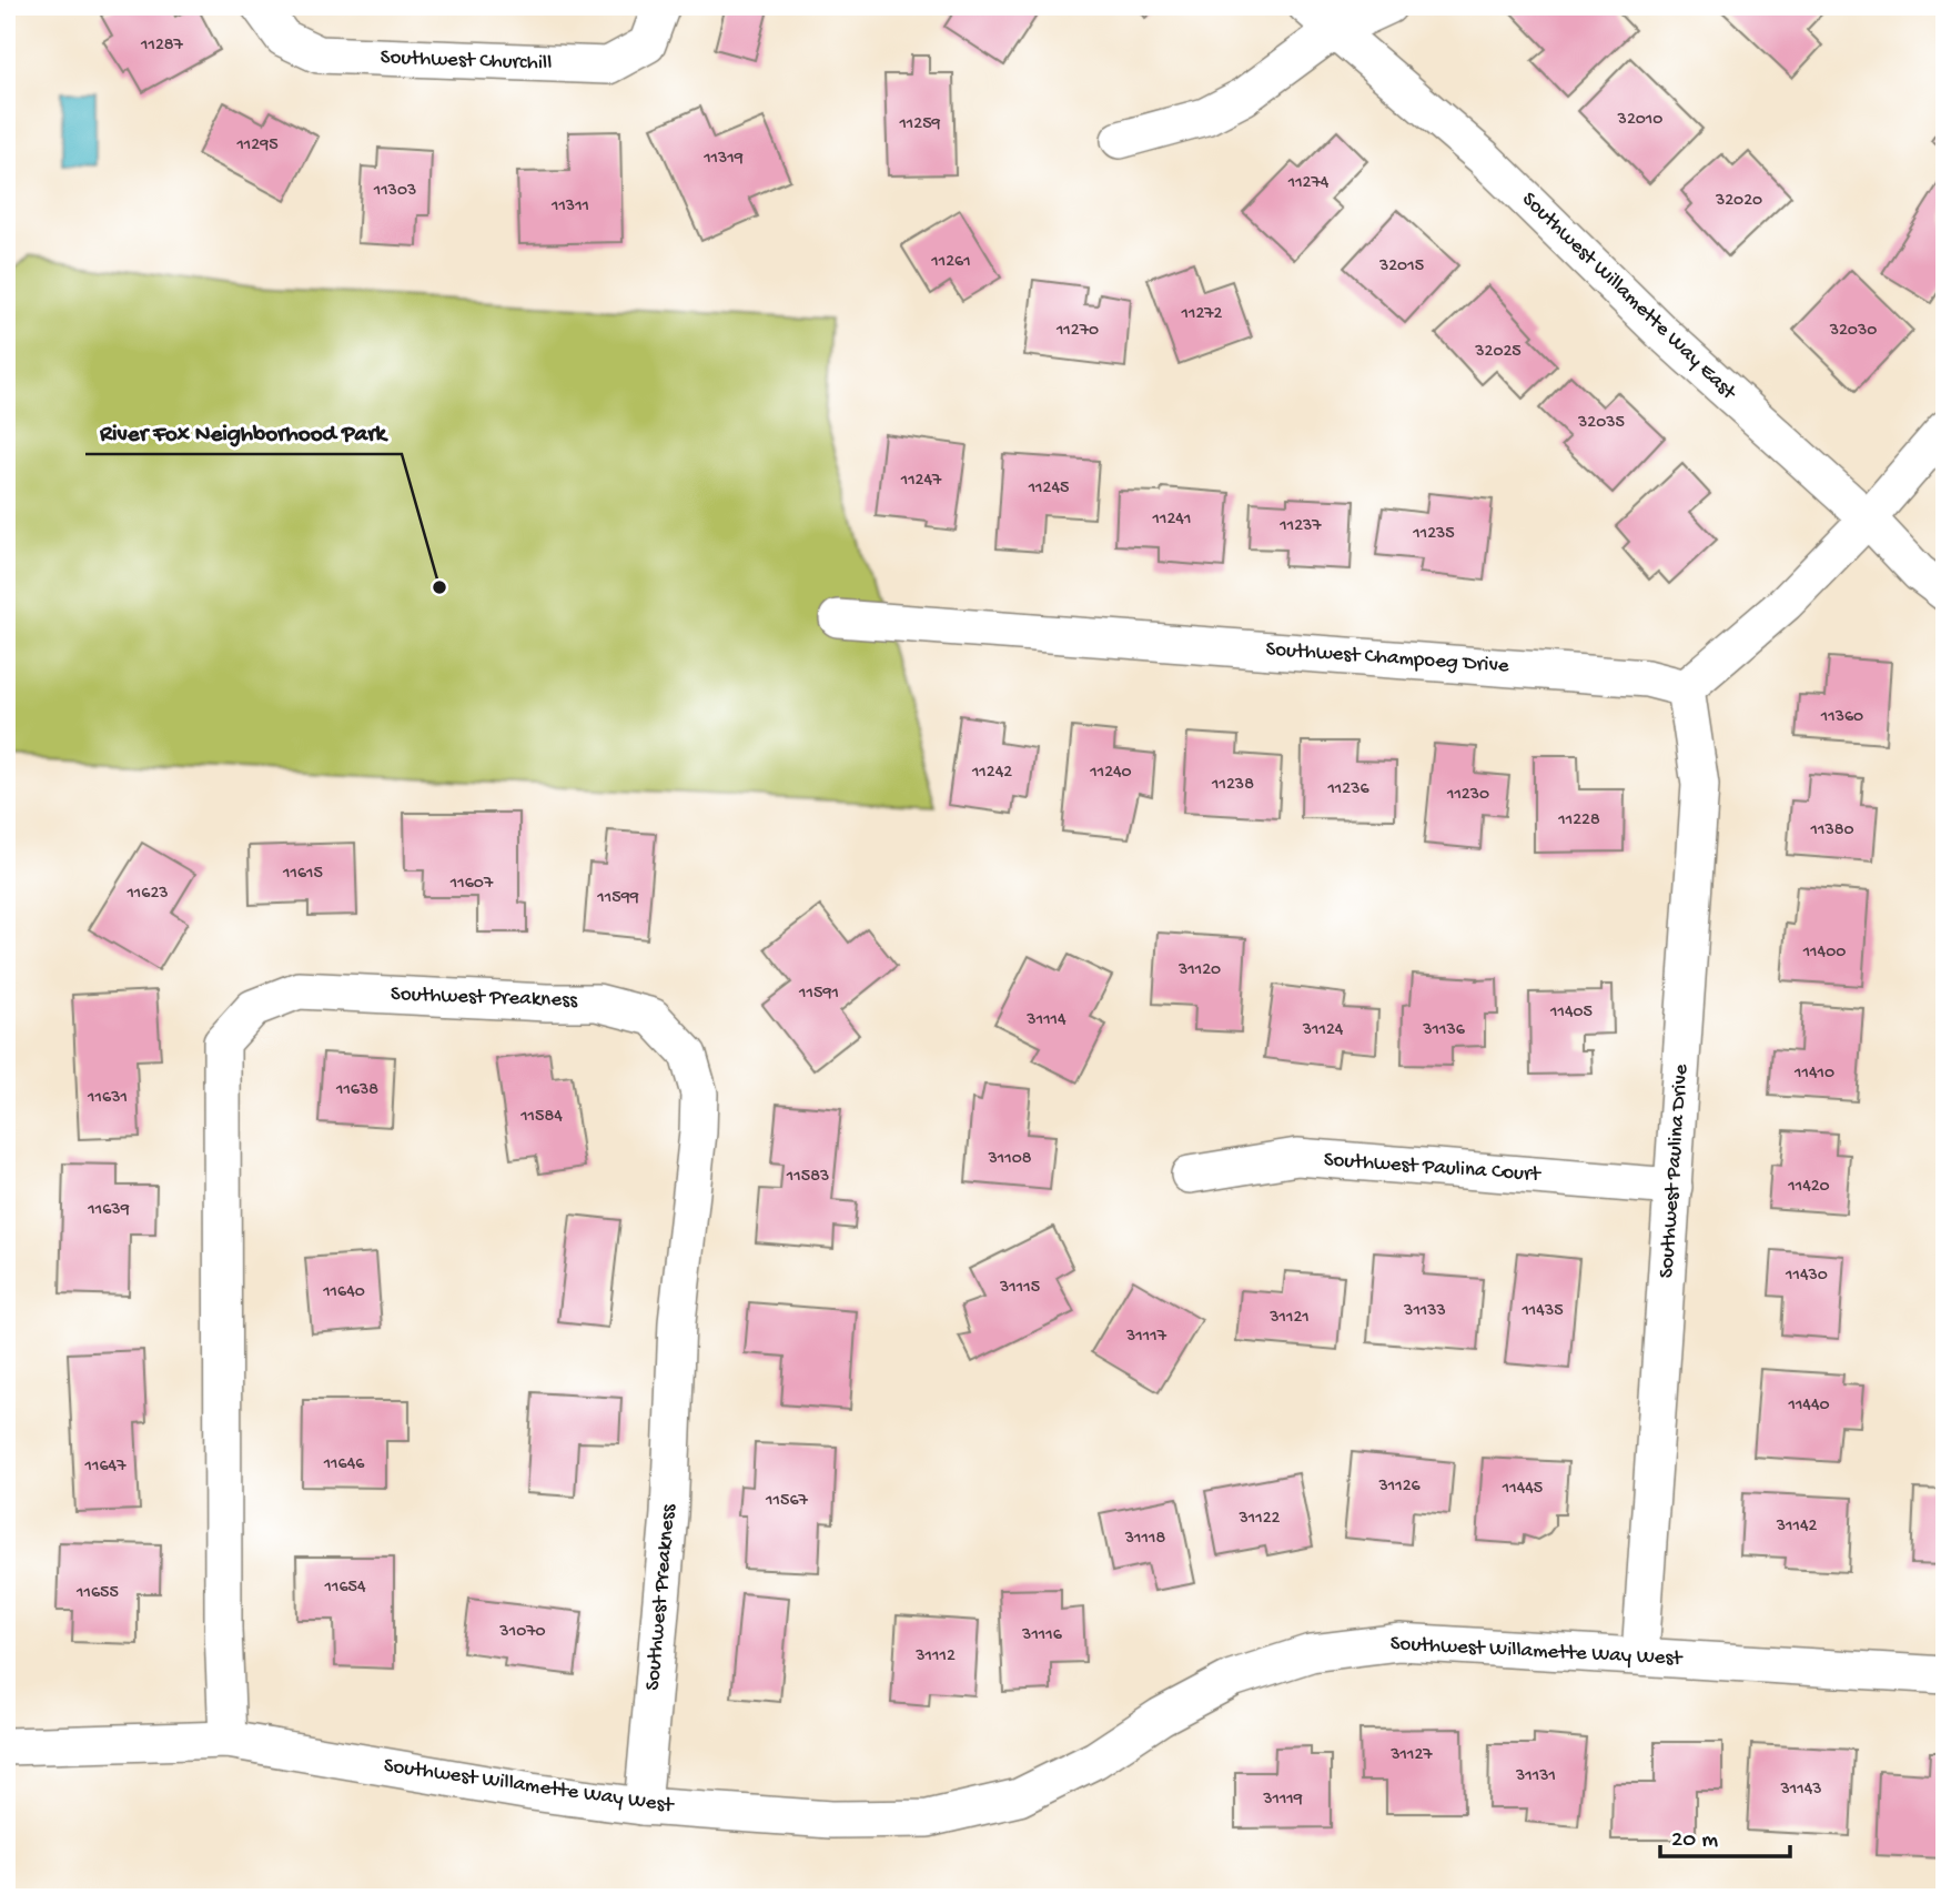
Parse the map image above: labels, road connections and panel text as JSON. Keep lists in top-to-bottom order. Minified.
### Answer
{"streets":{"street":["Southwest Churchill","Southwest Willamette Way East","Southwest Champoeg Drive","Southwest Preakness","Southwest Paulina Court","Southwest Paulina Drive","Southwest Willamette Way West"]},"crossings":[["Southwest Champoeg Drive","Southwest Paulina Drive"],["Southwest Preakness","Southwest Willamette Way West"],["Southwest Paulina Court","Southwest Paulina Drive"],["Southwest Paulina Drive","Southwest Willamette Way West"]],"places":["River Fox Neighborhood Park"],"house_numbers":["11287","32010","11259","11295","11319","11274","11303","32020","11311","11261","32015","11272","11270","32030","32025","32035","11247","11245","11241","11237","11235","11360","11242","11240","11238","11236","11230","11228","11380","11615","11607","11623","11599","11400","31120","11591","11405","31114","31124","31136","11410","11638","11631","11584","31108","11583","11420","11639","11430","31115","11640","31133","11435","31121","31117","11440","11646","11647","31126","11445","11567","31122","31142","31118","11654","11655","31070","31116","31112","31127","31131","31143","31119"],"scale_bar":"20 m"}
